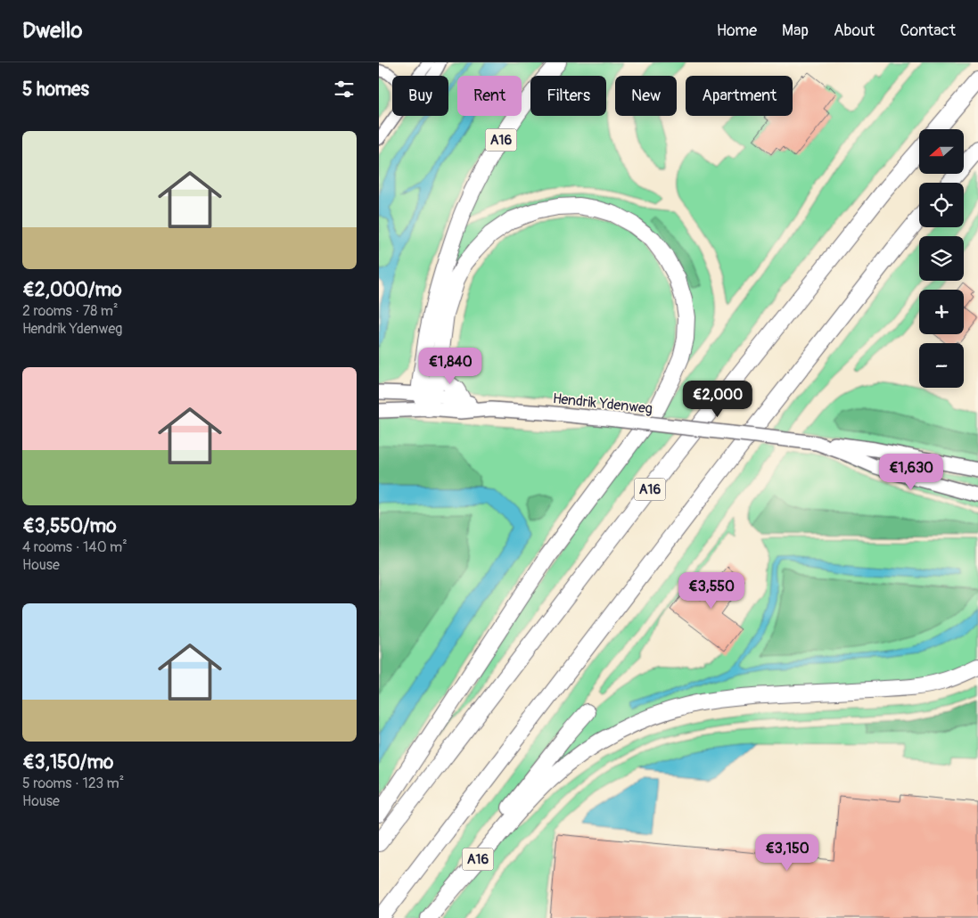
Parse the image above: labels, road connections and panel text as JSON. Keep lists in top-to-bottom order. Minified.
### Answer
{"streets":{"highway":["A16"],"main road":["Hendrik Ydenweg"]},"crossings":[["A16","Hendrik Ydenweg"]],"north":"left","page":{"header":"Dwello","nav":["Home","Map","About","Contact"],"heading":"5 homes","chip":["Buy","Rent","Filters","New","Apartment"],"list":[{"name":"€2,000/mo","note":"2 rooms · 78 m² · Hendrik Ydenweg"},{"name":"€3,550/mo","note":"4 rooms · 140 m² · House"},{"name":"€3,150/mo","note":"5 rooms · 123 m² · House"}],"map_buttons":["+","−"],"price":["€1,840","€2,000","€1,630","€3,550","€3,150"]}}
